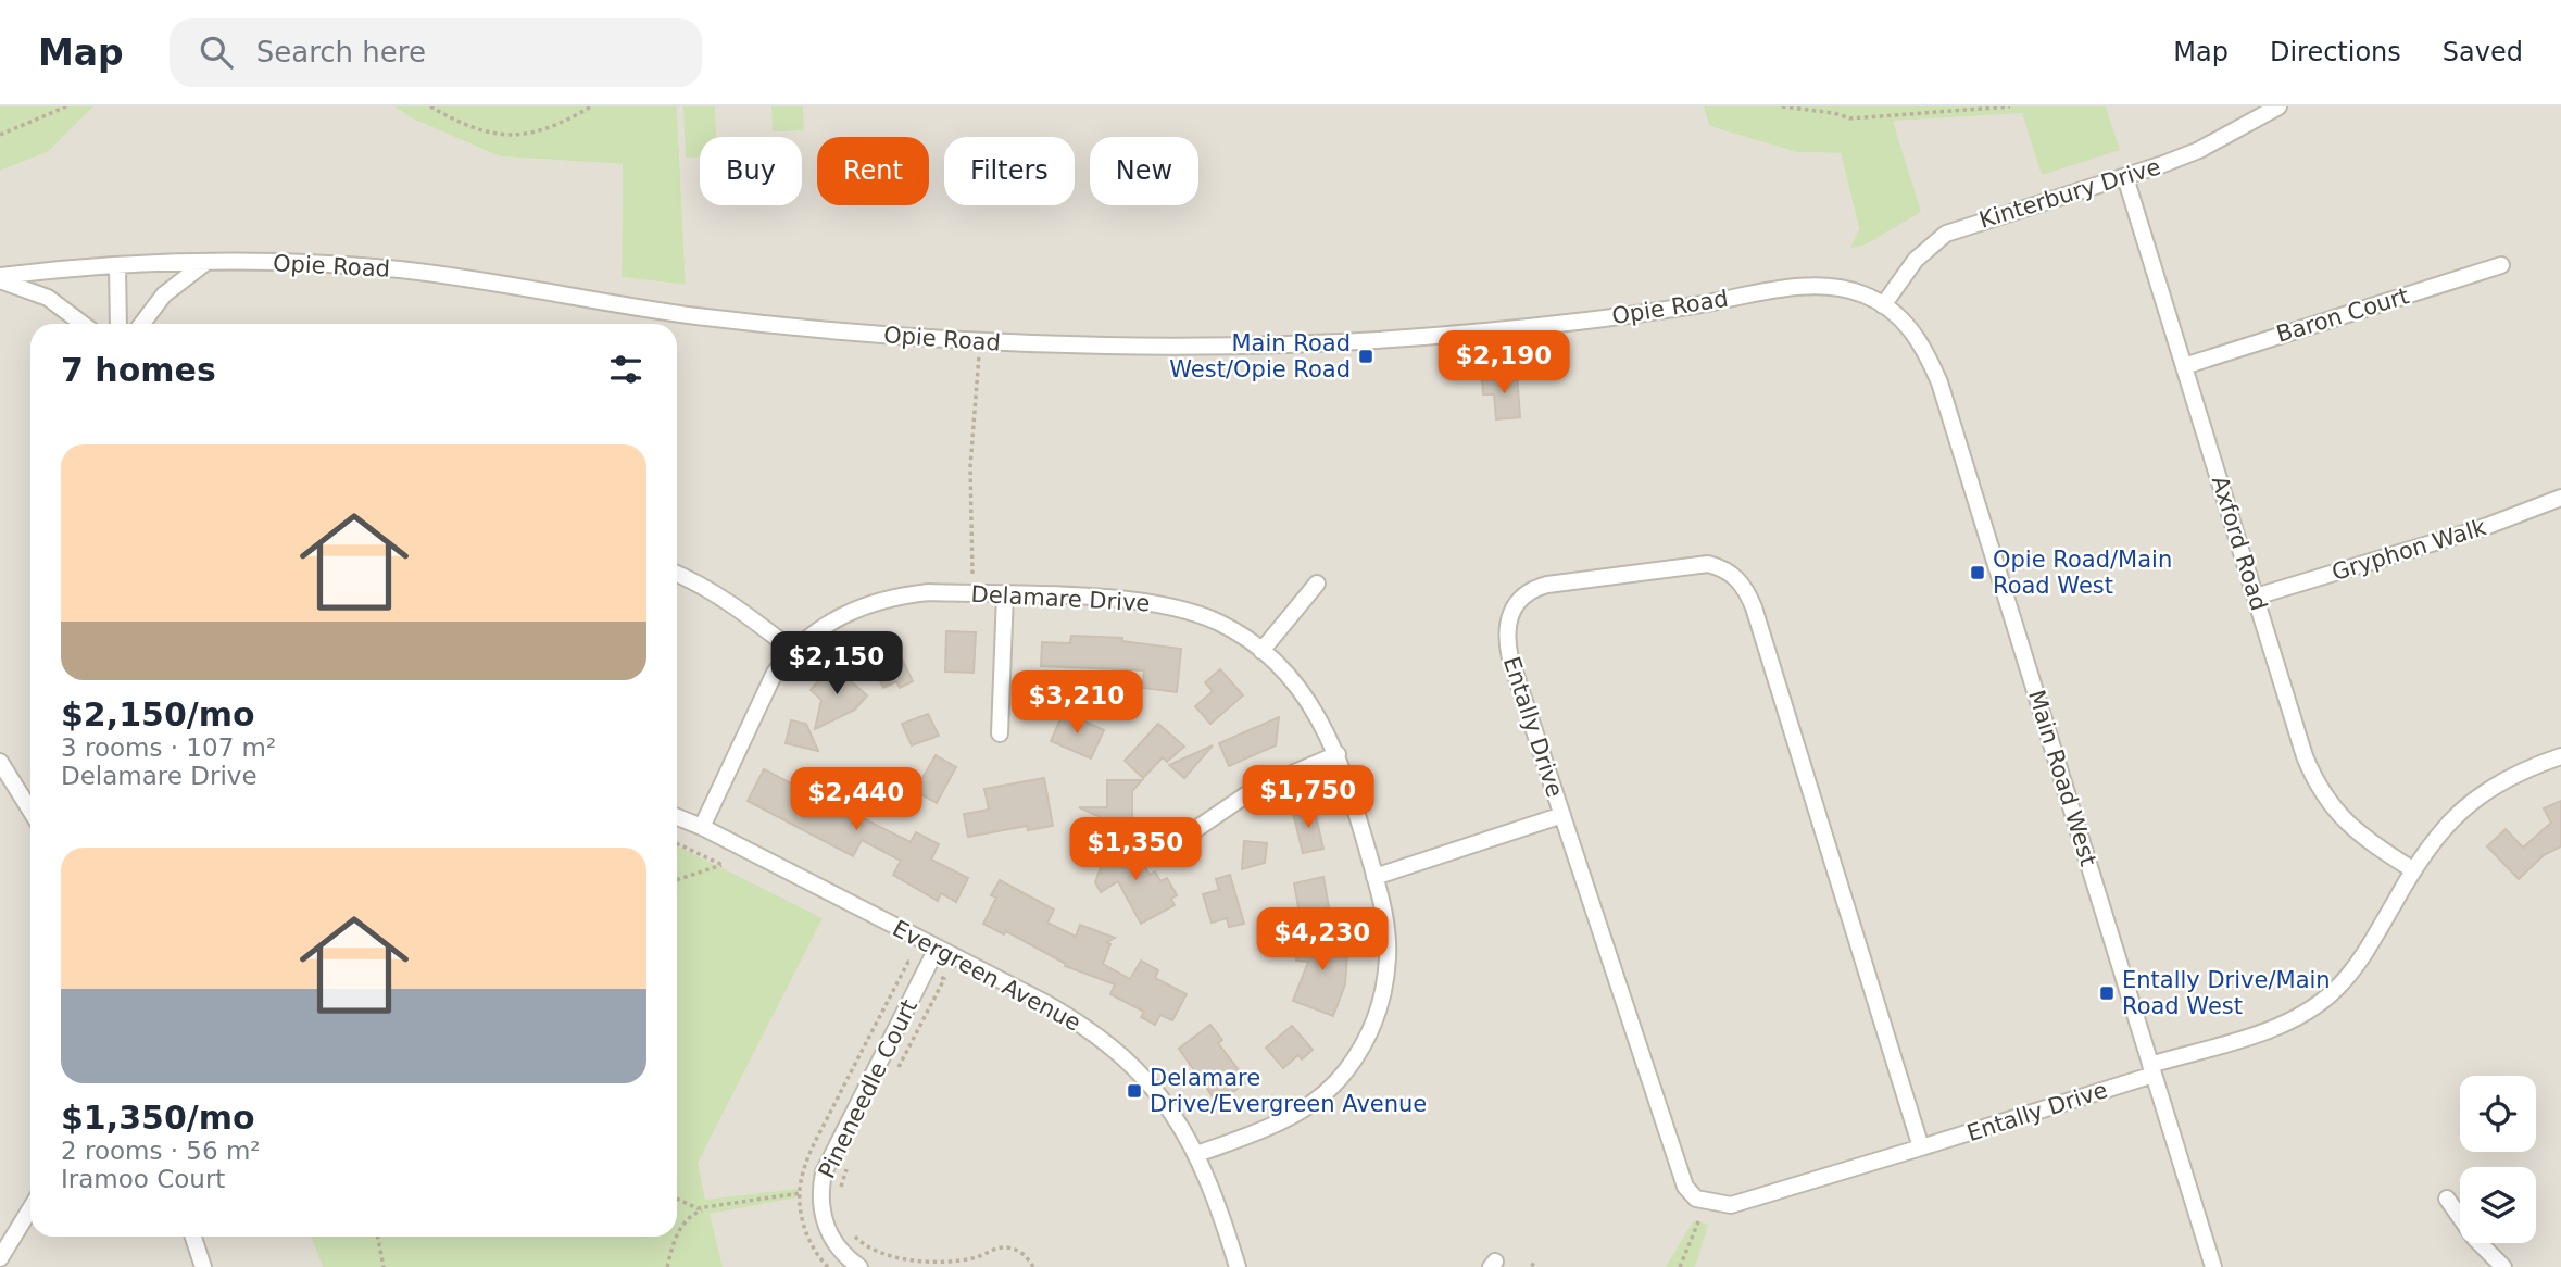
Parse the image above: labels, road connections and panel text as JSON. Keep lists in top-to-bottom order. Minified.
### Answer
{"streets":{"street":["Kinterbury Drive","Opie Road","Baron Court","Axford Road","Gryphon Walk","Delamare Drive","Entally Drive","Main Road West","Evergreen Avenue","Pineneedle Court"]},"crossings":[["Kinterbury Drive","Opie Road"],["Kinterbury Drive","Axford Road"],["Kinterbury Drive","Main Road West"],["Opie Road","Main Road West"],["Baron Court","Axford Road"],["Axford Road","Gryphon Walk"],["Axford Road","Entally Drive"],["Delamare Drive","Evergreen Avenue"],["Entally Drive","Main Road West"],["Evergreen Avenue","Pineneedle Court"]],"places":{"transit":["Main Road West/Opie Road","Opie Road/Main Road West","Entally Drive/Main Road West","Delamare Drive/Evergreen Avenue"]},"page":{"header":"Map","search":"Search here","nav":["Map","Directions","Saved"],"chip":["Buy","Rent","Filters","New"],"heading":"7 homes","price":["$2,190","$2,150","$3,210","$1,750","$2,440","$1,350","$4,230"],"list":[{"name":"$2,150/mo","note":"3 rooms · 107 m² · Delamare Drive"},{"name":"$1,350/mo","note":"2 rooms · 56 m² · Iramoo Court"}]}}
